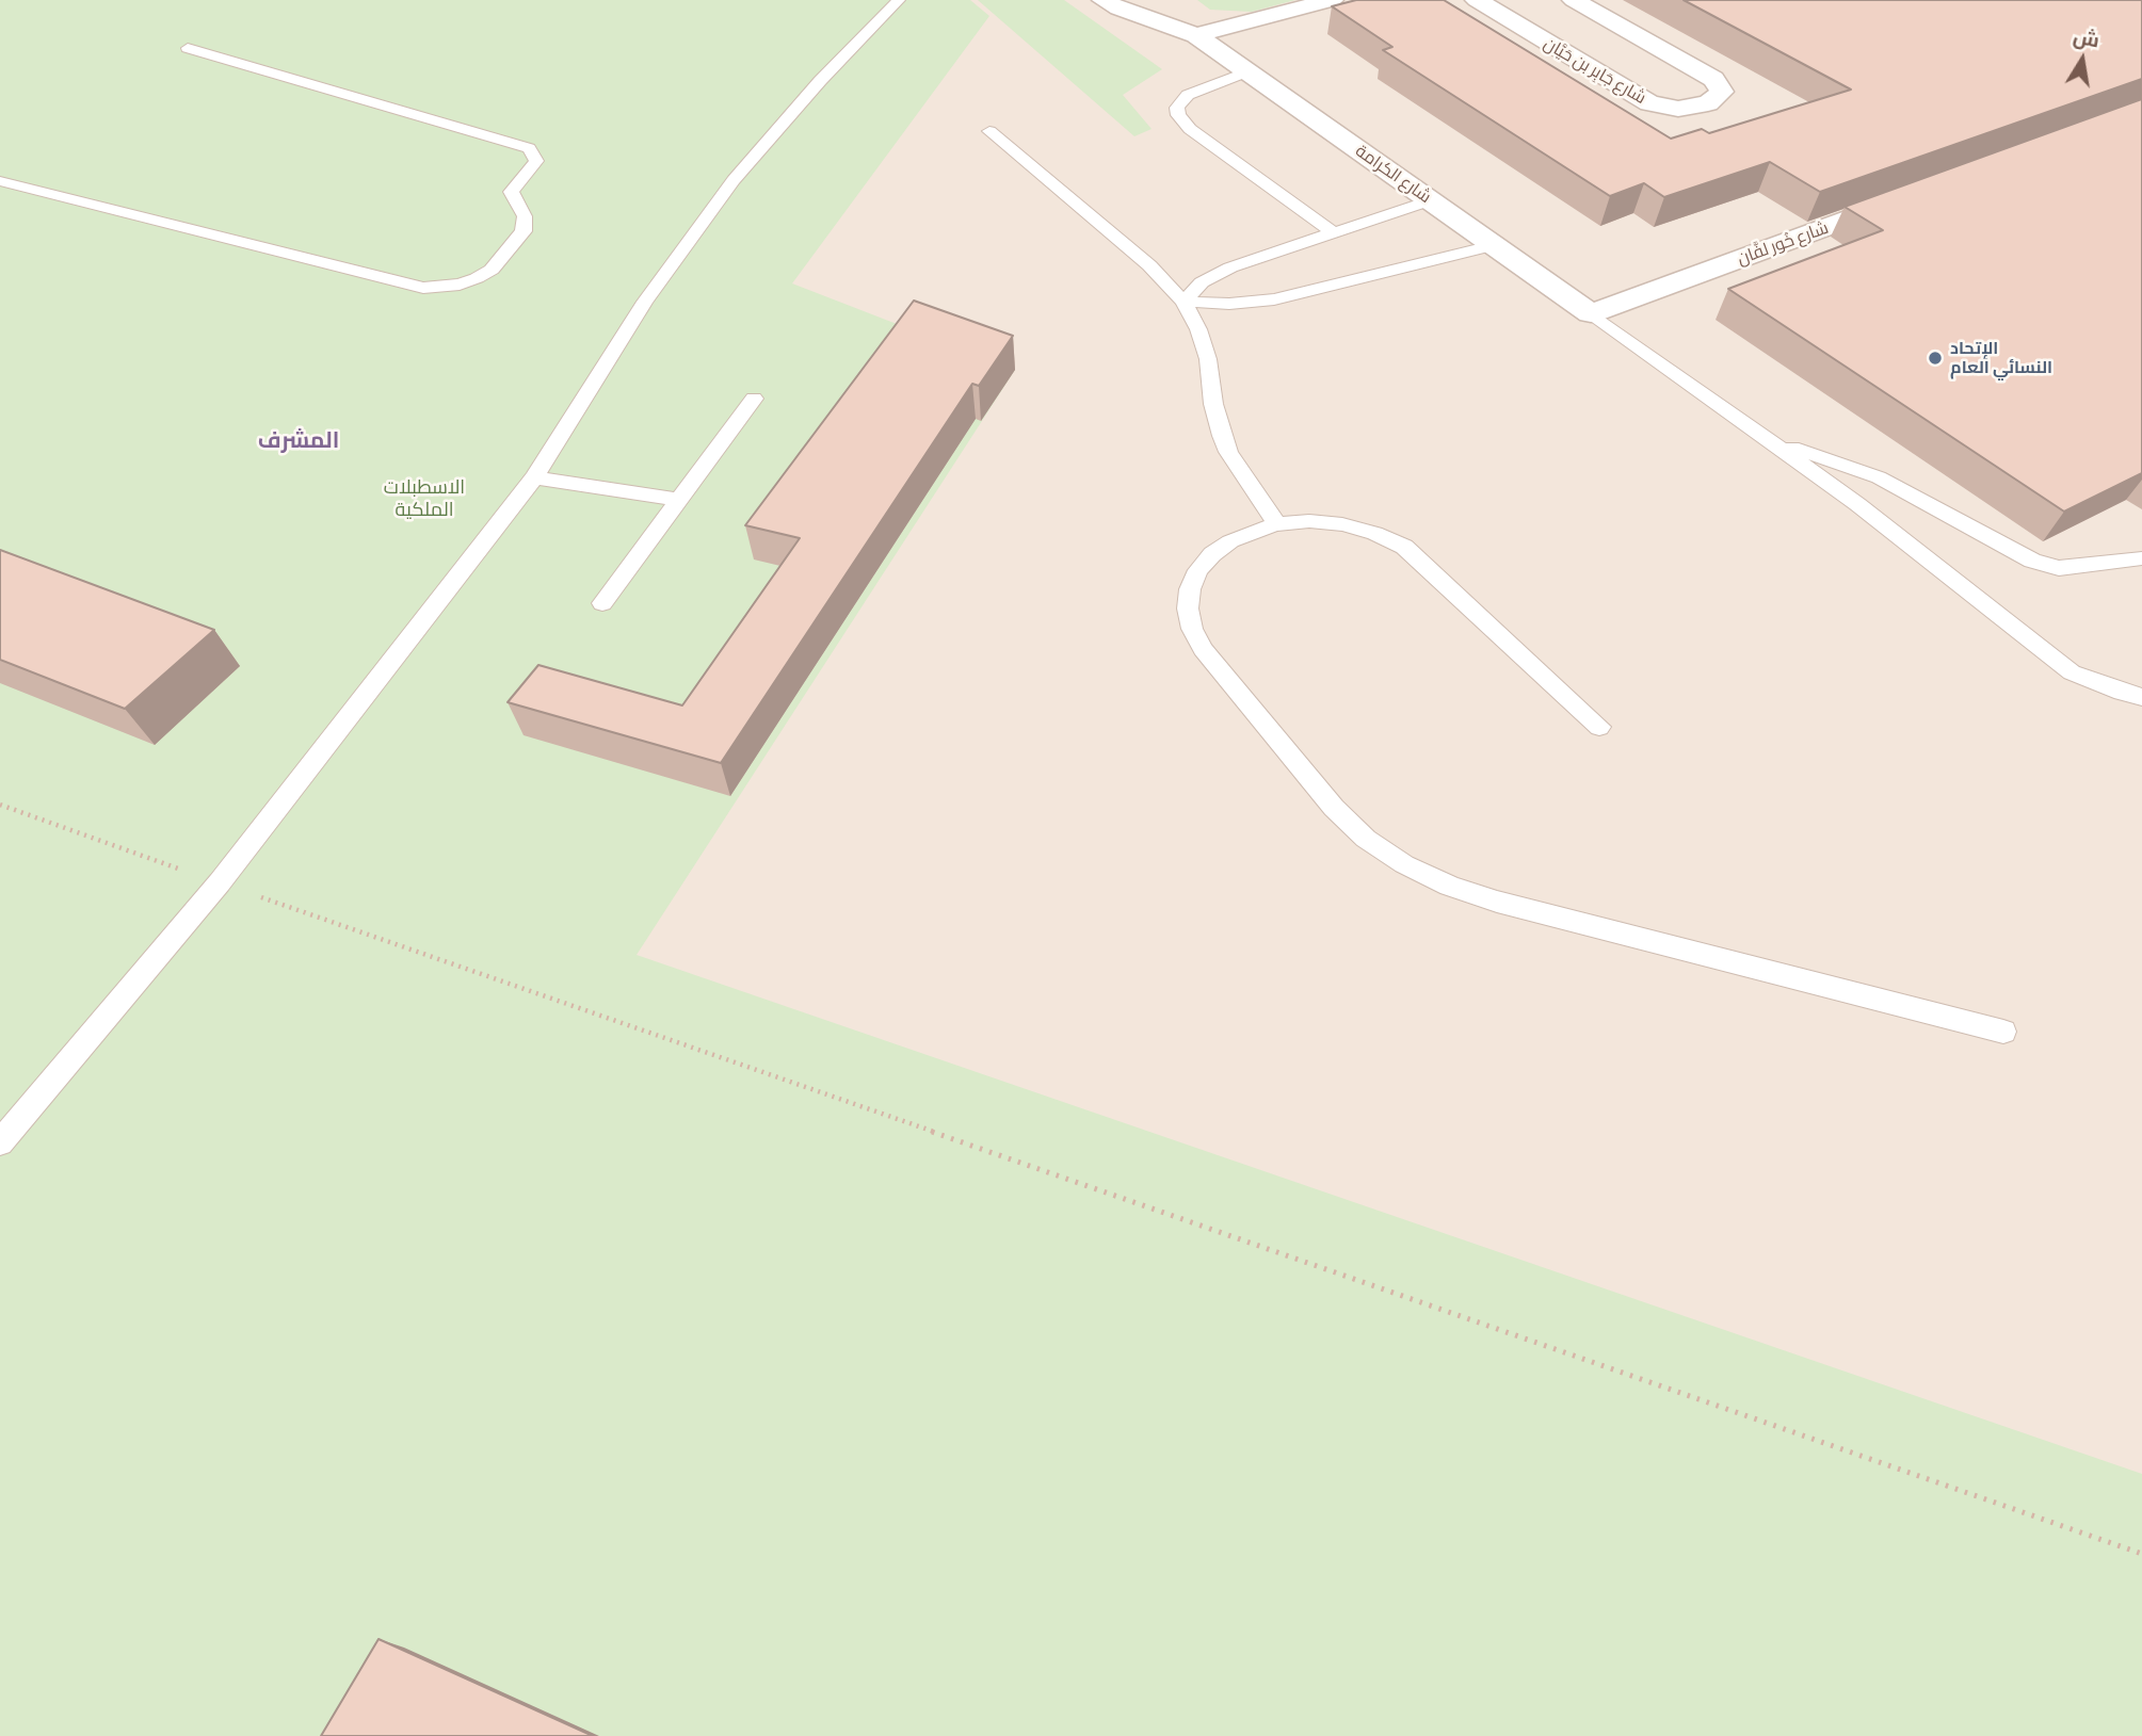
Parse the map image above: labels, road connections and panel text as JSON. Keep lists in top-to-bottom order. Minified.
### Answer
{"streets":{"street":["شارع جَابِر بن حَيَّان","شارع الكرامة","شارع خُور لفَّان"]},"crossings":[["شارع الكرامة","شارع خُور لفَّان"]],"districts":["المشرف"],"parks":["الاسطبلات الملكية"],"places":["الإتحاد النسائي العام"],"north":"top"}
